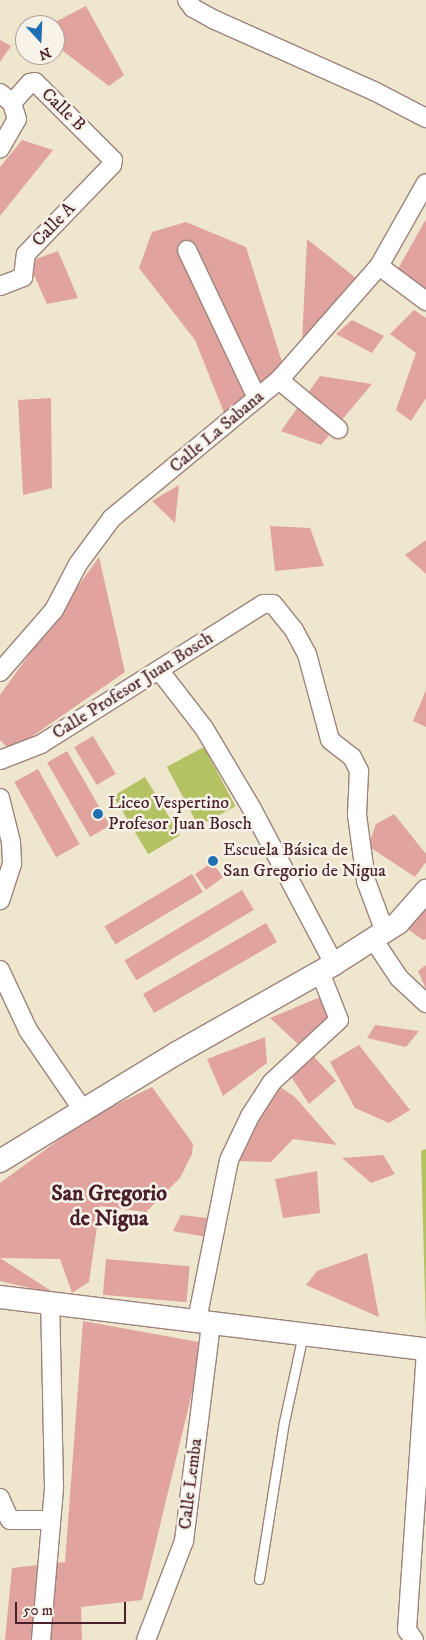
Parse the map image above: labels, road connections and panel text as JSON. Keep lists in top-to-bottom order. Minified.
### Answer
{"streets":{"street":["Calle B","Calle A","Calle La Sabana","Calle Profesor Juan Bosch","Calle Lemba"]},"crossings":[["Calle B","Calle A"]],"districts":["San Gregorio de Nigua"],"places":["Liceo Vespertino Profesor Juan Bosch","Escuela Básica de San Gregorio de Nigua"],"scale_bar":"50 m","north":"bottom"}
